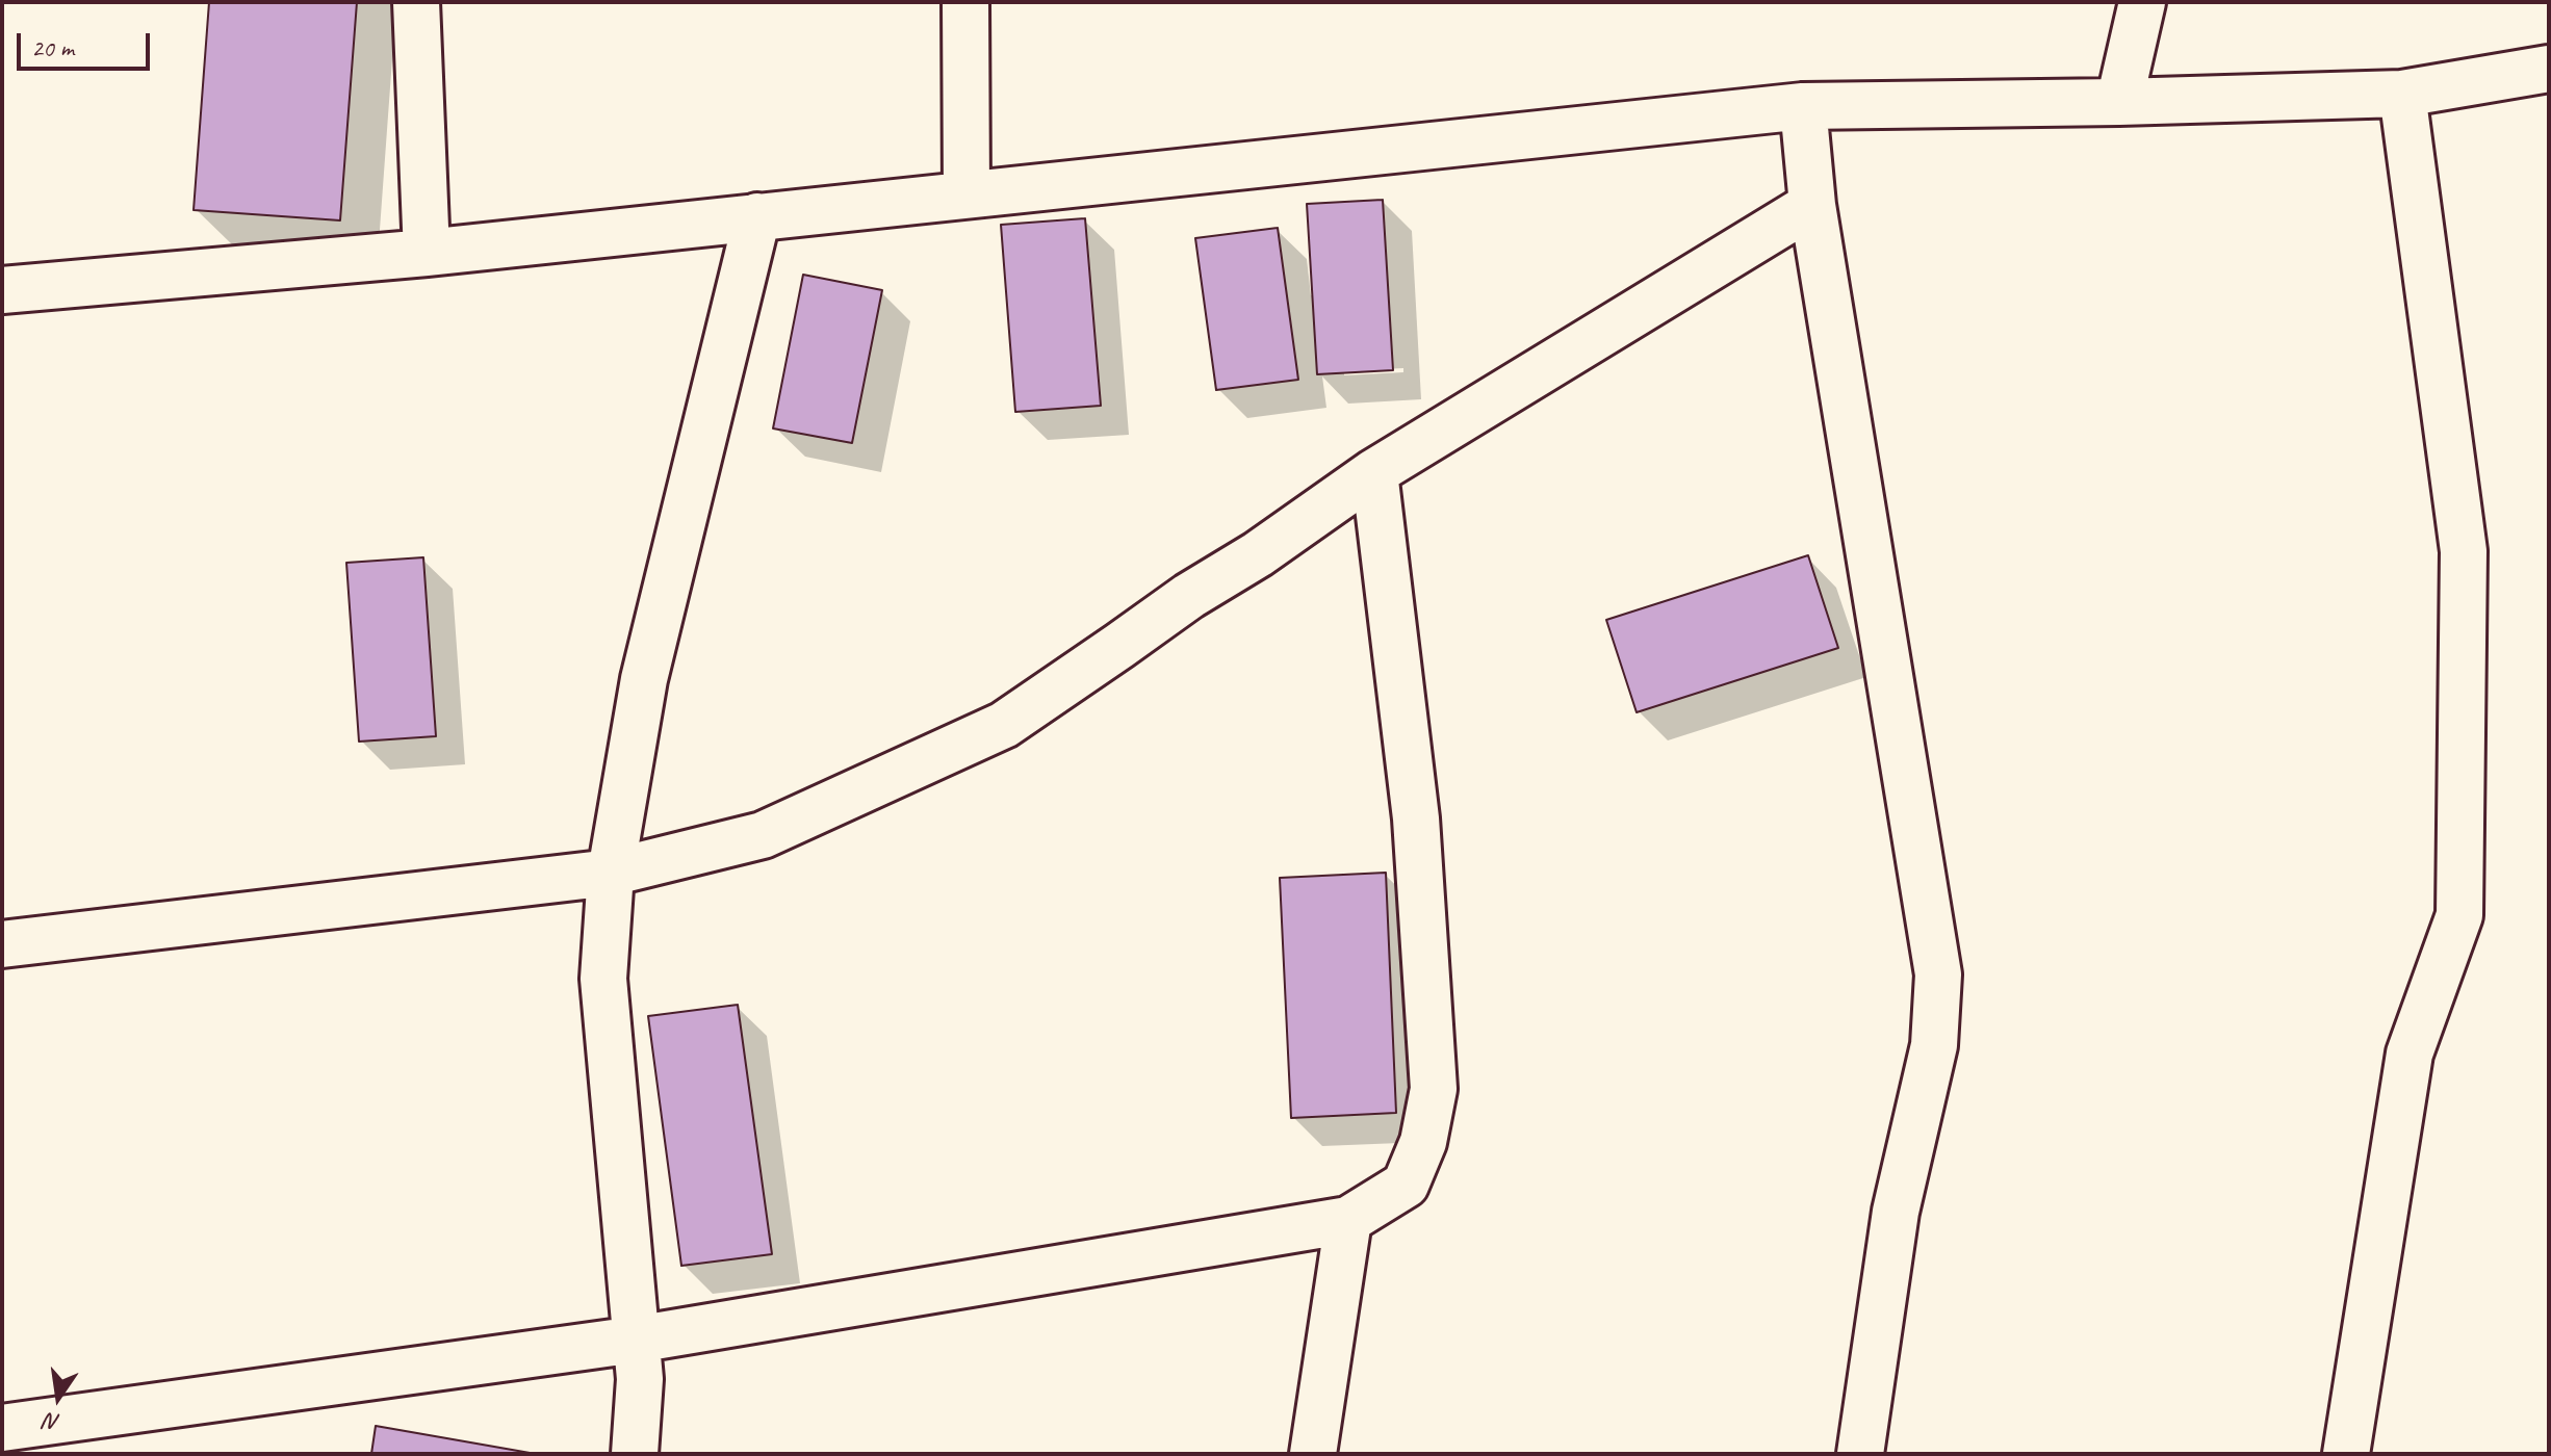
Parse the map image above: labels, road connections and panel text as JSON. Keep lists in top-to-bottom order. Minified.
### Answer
{"scale_bar":"20 m","north":"bottom"}
